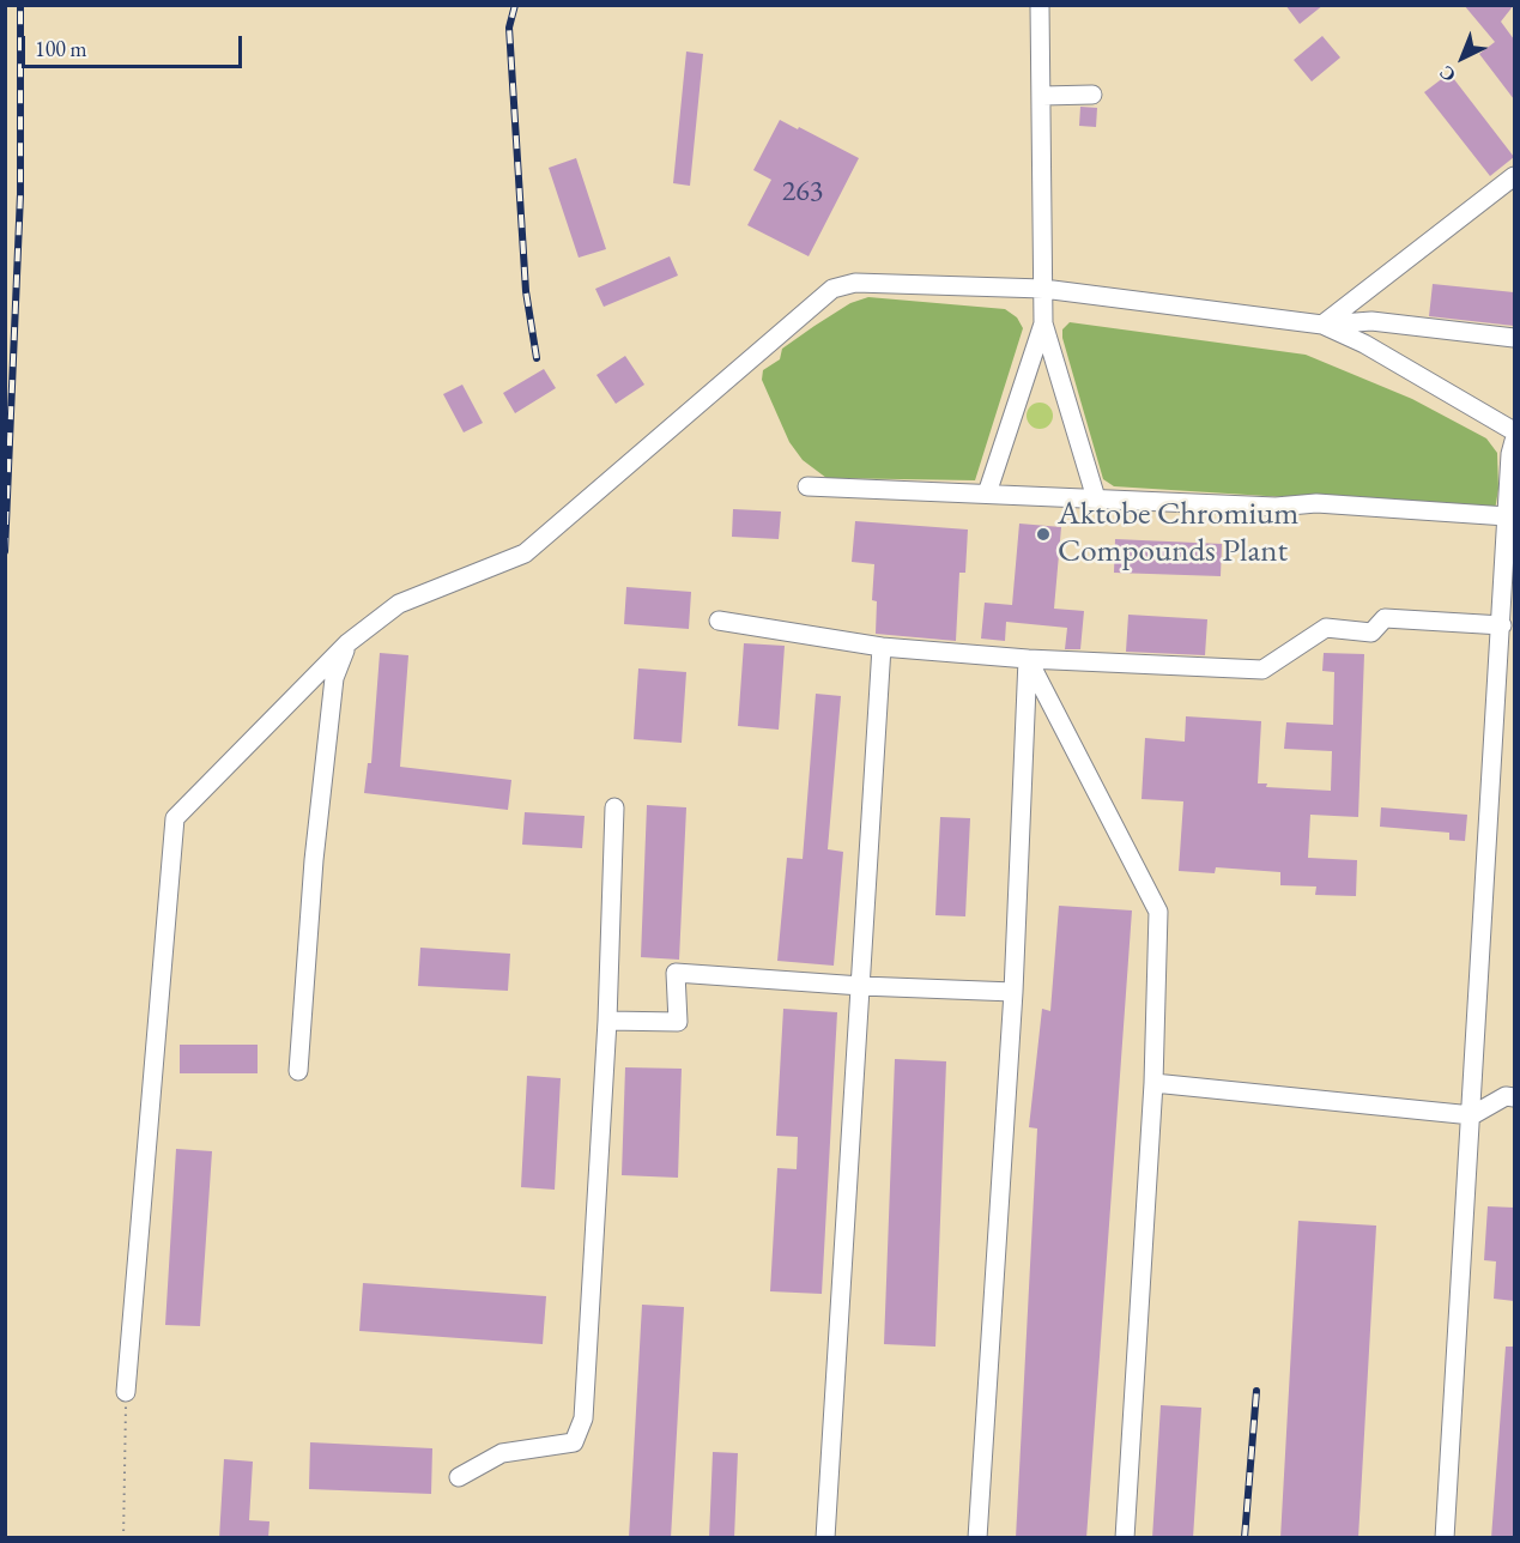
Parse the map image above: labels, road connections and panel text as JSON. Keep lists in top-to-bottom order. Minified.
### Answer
{"places":["Aktobe Chromium Compounds Plant"],"house_numbers":["263"],"scale_bar":"100 m","north":"bottom left"}
